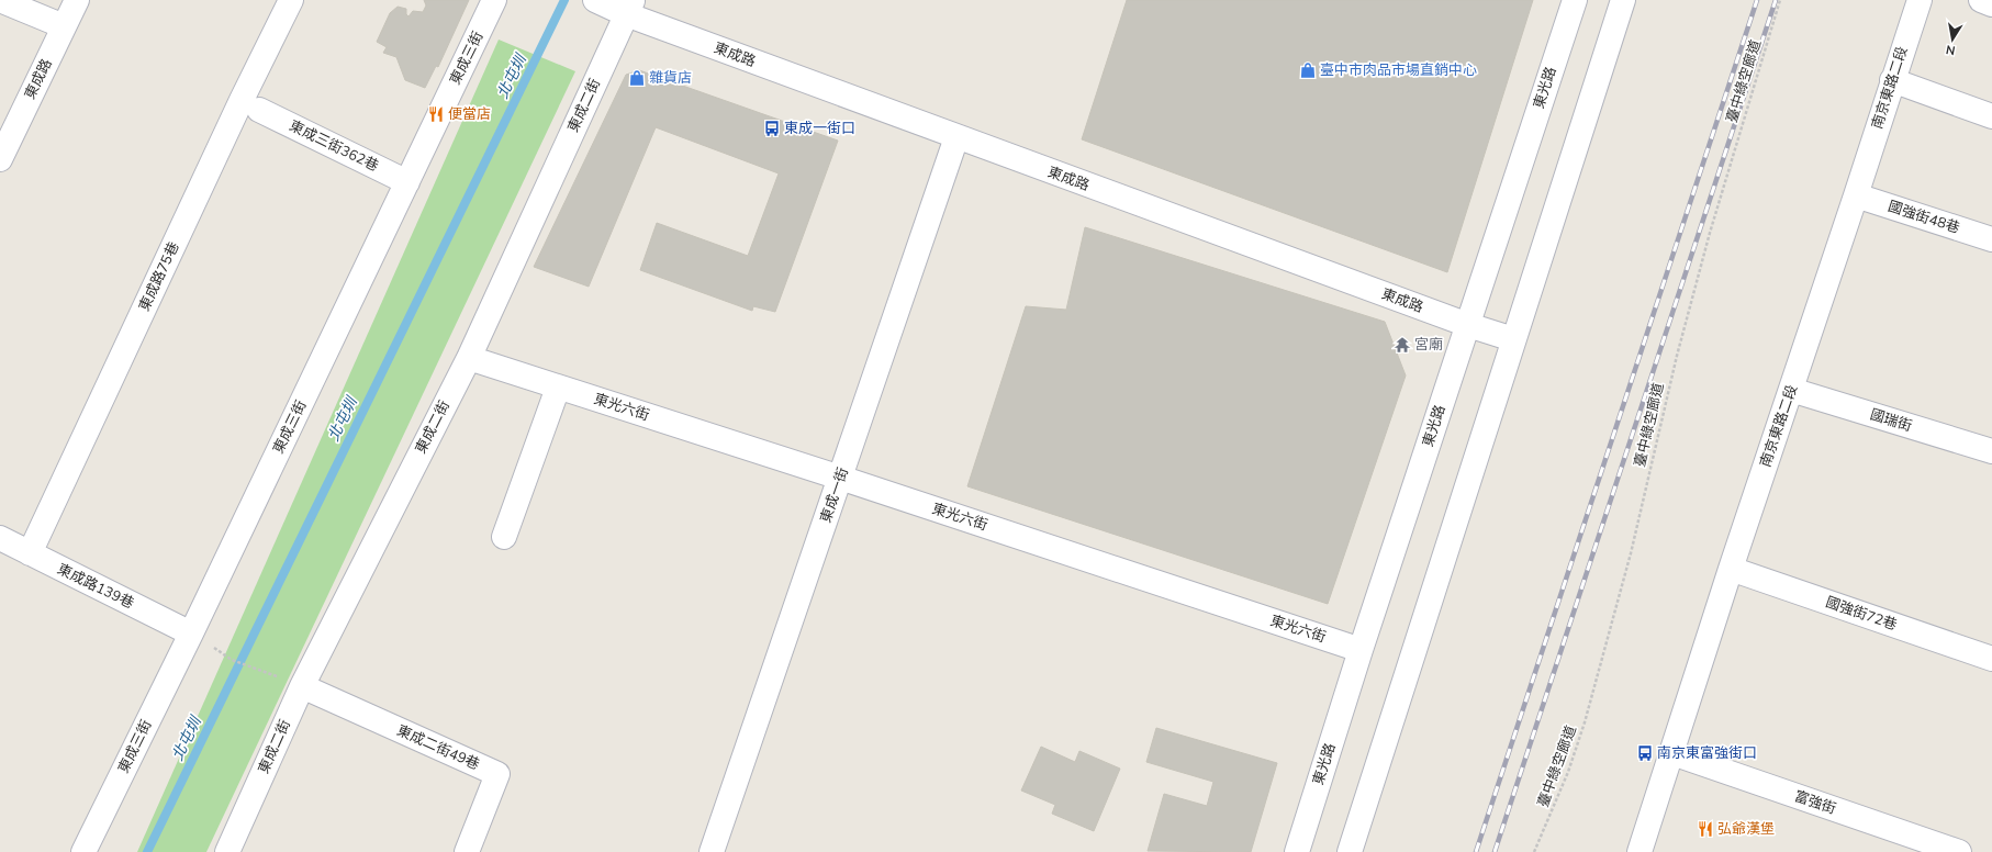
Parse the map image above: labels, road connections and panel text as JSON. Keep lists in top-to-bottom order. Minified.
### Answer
{"streets":{"street":["東成路","東成三街","東光路","南京東路二段","東成二街","東成三街362巷","國強街48巷","東成路75巷","東光六街","國瑞街","東成一街","東成路139巷","國強街72巷","東成二街49巷","富強街"],"path":["臺中綠空廊道"]},"crossings":[["東成路","東光路"],["東成路","東成二街"],["東成路","東成一街"],["東成三街","東成三街362巷"],["東成三街","東成路139巷"],["東光路","東光六街"],["南京東路二段","國強街48巷"],["南京東路二段","國瑞街"],["南京東路二段","國強街72巷"],["南京東路二段","富強街"],["東成二街","東光六街"],["東成二街","東成二街49巷"],["東成路75巷","東成路139巷"],["東光六街","東成一街"]],"water":["北屯圳"],"places":{"shop":["臺中市肉品市場直銷中心","雜貨店"],"restaurant":["便當店","弘爺漢堡"],"bus stop":["東成一街口","南京東富強街口"],"temple":["宮廟"]},"north":"bottom"}
